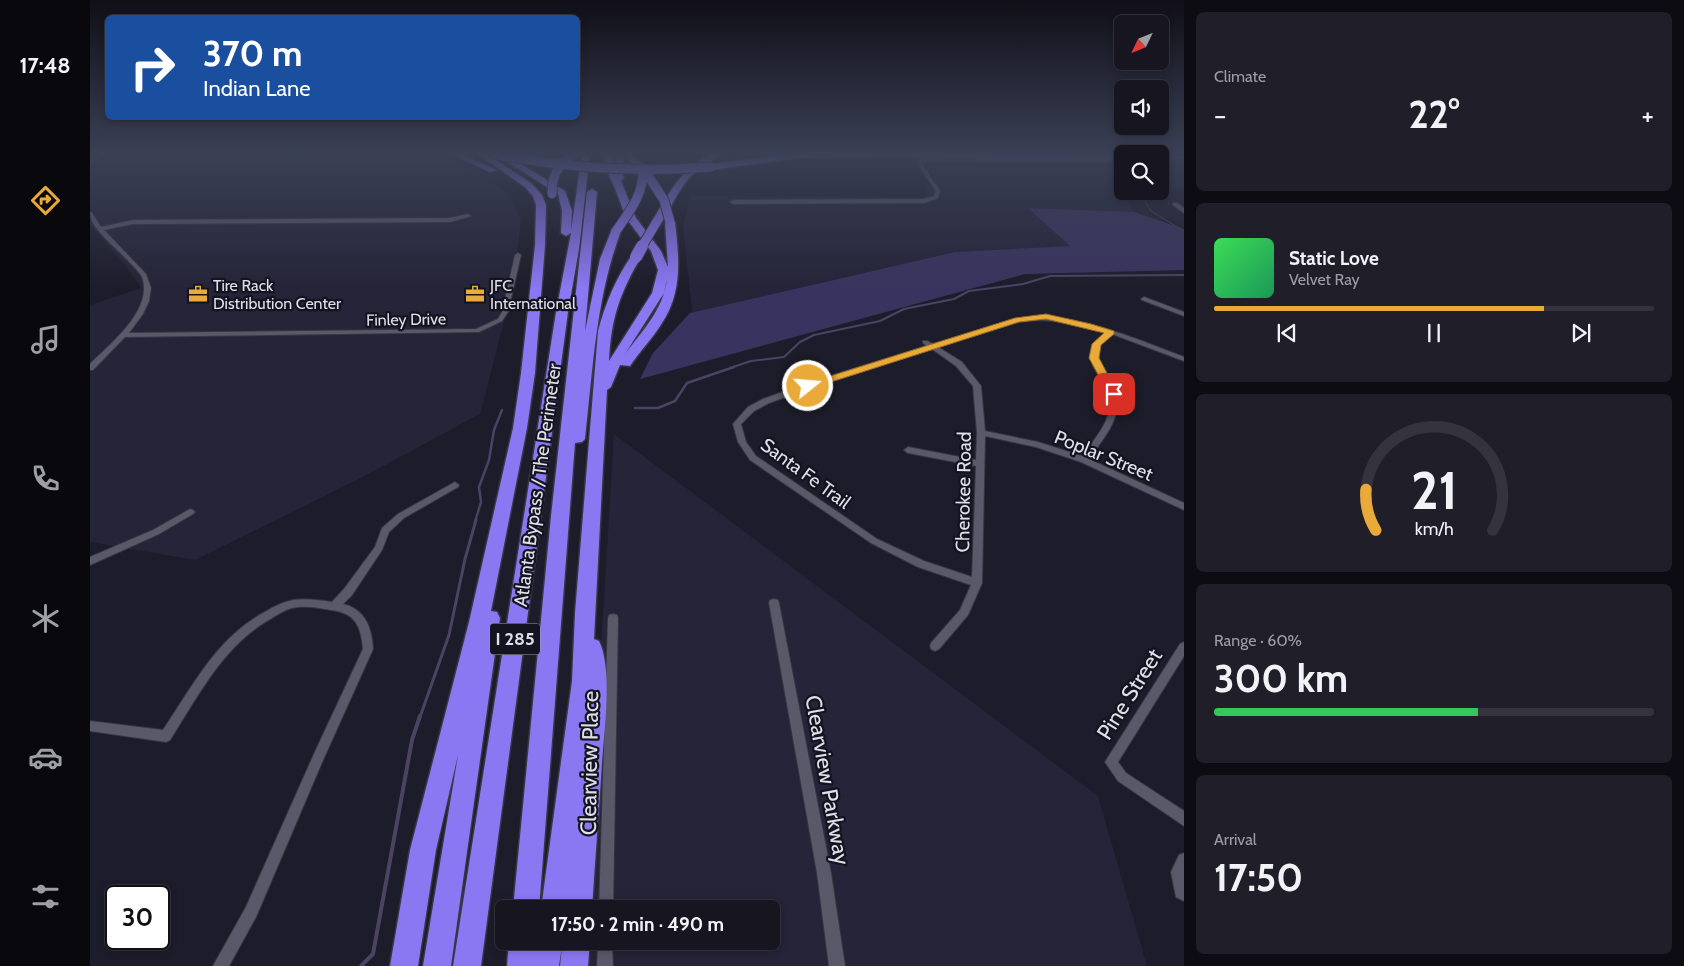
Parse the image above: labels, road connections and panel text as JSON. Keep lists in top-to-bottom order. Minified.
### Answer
{"streets":{"highway":["Atlanta Bypass / The Perimeter","I 285"],"street":["Finley Drive","Poplar Street","Santa Fe Trail","Cherokee Road","Pine Street","Clearview Place","Clearview Parkway"]},"crossings":[["Poplar Street","Cherokee Road"],["Santa Fe Trail","Cherokee Road"]],"places":{"office":["Tire Rack Distribution Center","JFC International"]},"north":"bottom left","page":{"tabs":"17:48","tile":["Climate",["Range · 60%","300 km"],["Arrival","17:50"]],"turn":["370 m","Indian Lane"],"heat":["−","22°","+"],"song":["Static Love","Velvet Ray"],"limit":"30","trip":"17:50 · 2 min · 490 m","gauge":["21","km/h"]}}
